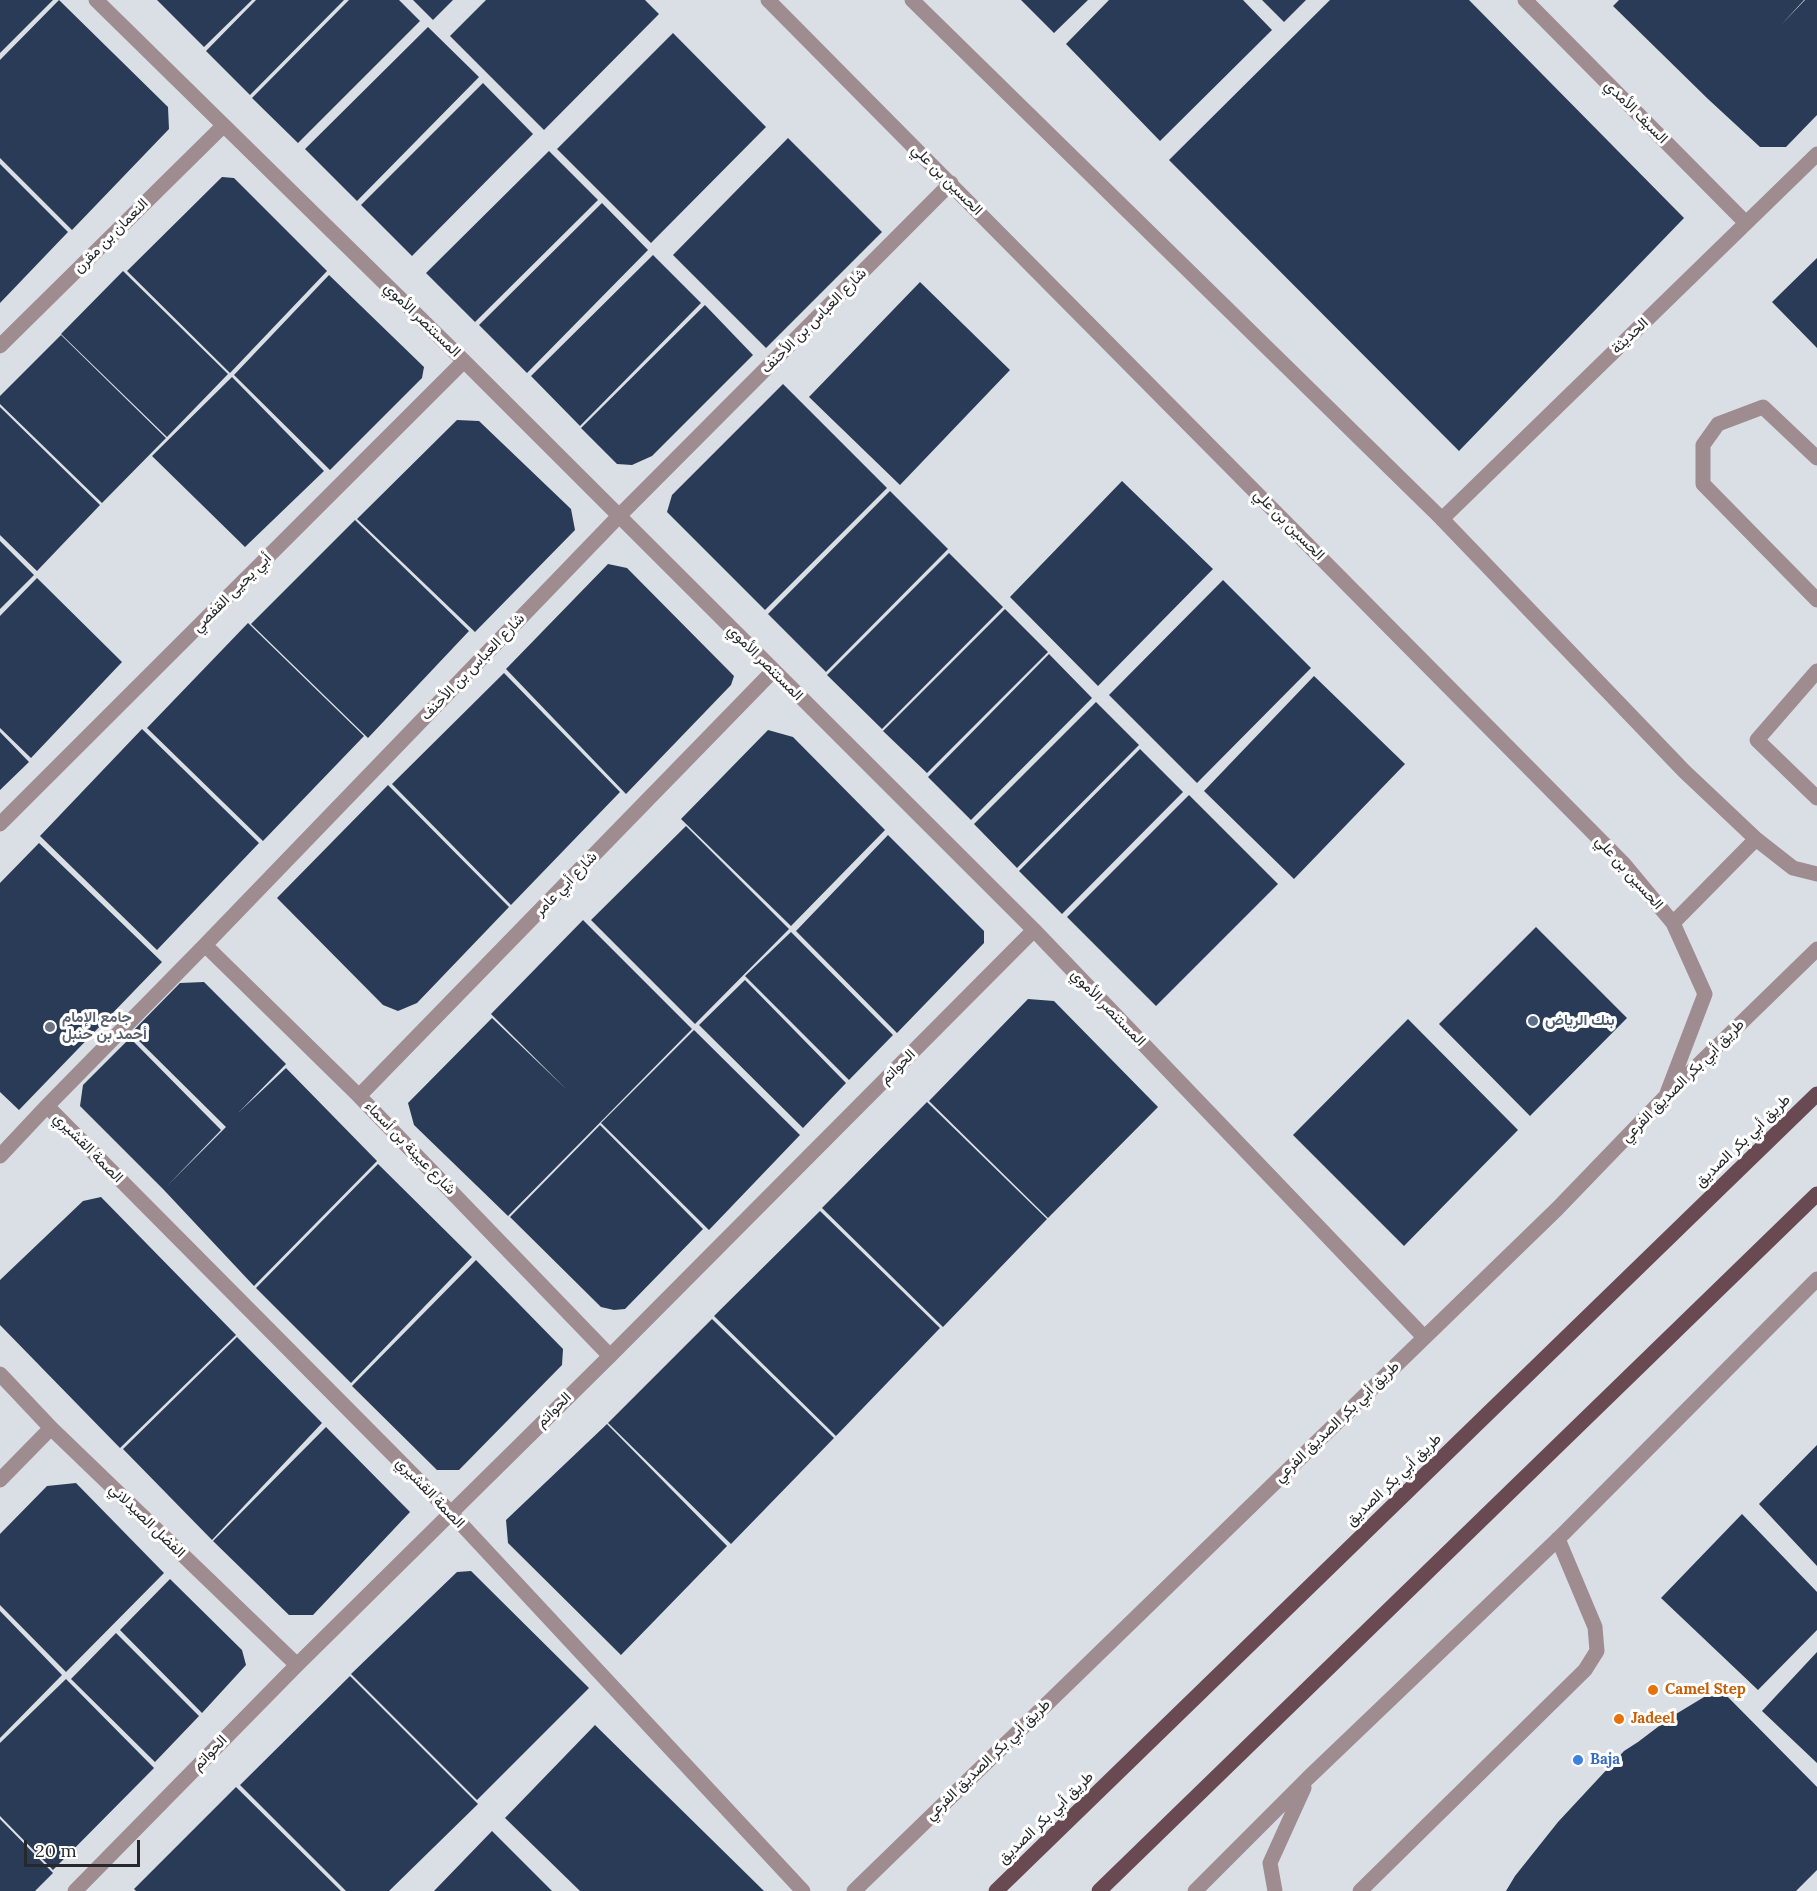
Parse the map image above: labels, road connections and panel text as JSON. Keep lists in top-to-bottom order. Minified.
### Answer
{"streets":{"main road":["طريق أبي بكر الصديق"],"street":["السيف الأمدي","الحسين بن علي","النعمان بن مقرن","المستنصر الأموي","شارع العباس بن الأحنف","الحديثة","أبي يحيى القفصي","شارع أبي عامر","الحواتم","طريق أبي بكر الصديق الفرعي","الصمة القشيري","شارع عيينة بن أسماء","الفضل الصيدلاني"]},"crossings":[["السيف الأمدي","الحديثة"],["الحسين بن علي","شارع العباس بن الأحنف"],["الحسين بن علي","طريق أبي بكر الصديق الفرعي"],["النعمان بن مقرن","المستنصر الأموي"],["المستنصر الأموي","شارع العباس بن الأحنف"],["المستنصر الأموي","أبي يحيى القفصي"],["المستنصر الأموي","شارع أبي عامر"],["المستنصر الأموي","الحواتم"],["المستنصر الأموي","طريق أبي بكر الصديق الفرعي"],["شارع العباس بن الأحنف","الصمة القشيري"],["شارع العباس بن الأحنف","شارع عيينة بن أسماء"],["شارع أبي عامر","شارع عيينة بن أسماء"],["الحواتم","الصمة القشيري"],["الحواتم","شارع عيينة بن أسماء"],["الحواتم","الفضل الصيدلاني"]],"places":["بنك الرياض","جامع الإمام أحمد بن حنبل","Camel Step","Jadeel","Baja"],"scale_bar":"20 m"}
